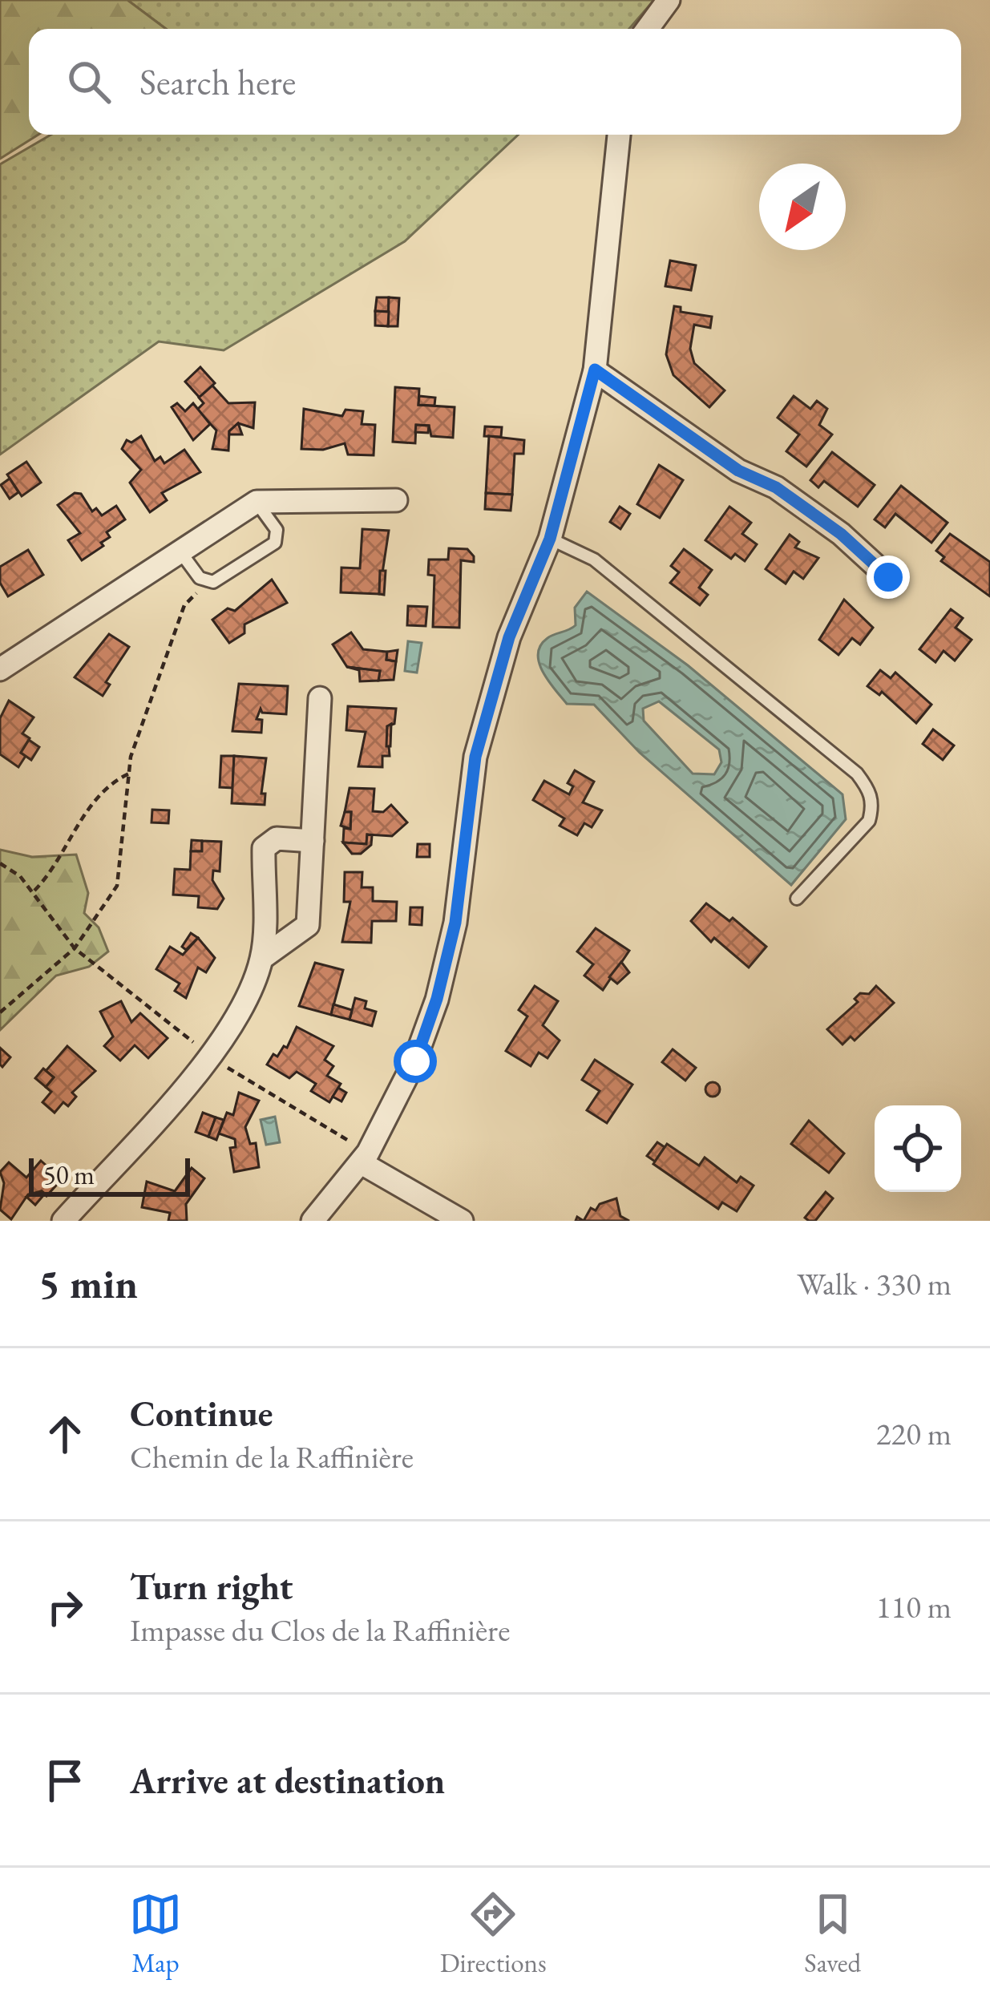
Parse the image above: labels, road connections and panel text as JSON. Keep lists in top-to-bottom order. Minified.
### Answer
{"scale_bar":"50 m","north":"bottom left","page":{"search":"Search here","scale":"50 m","heading":["5 min","Walk · 330 m"],"list":[["Continue","Chemin de la Raffinière","220 m"],["Turn right","Impasse du Clos de la Raffinière","110 m"],"Arrive at destination"],"nav":["Map","Directions","Saved"]}}
